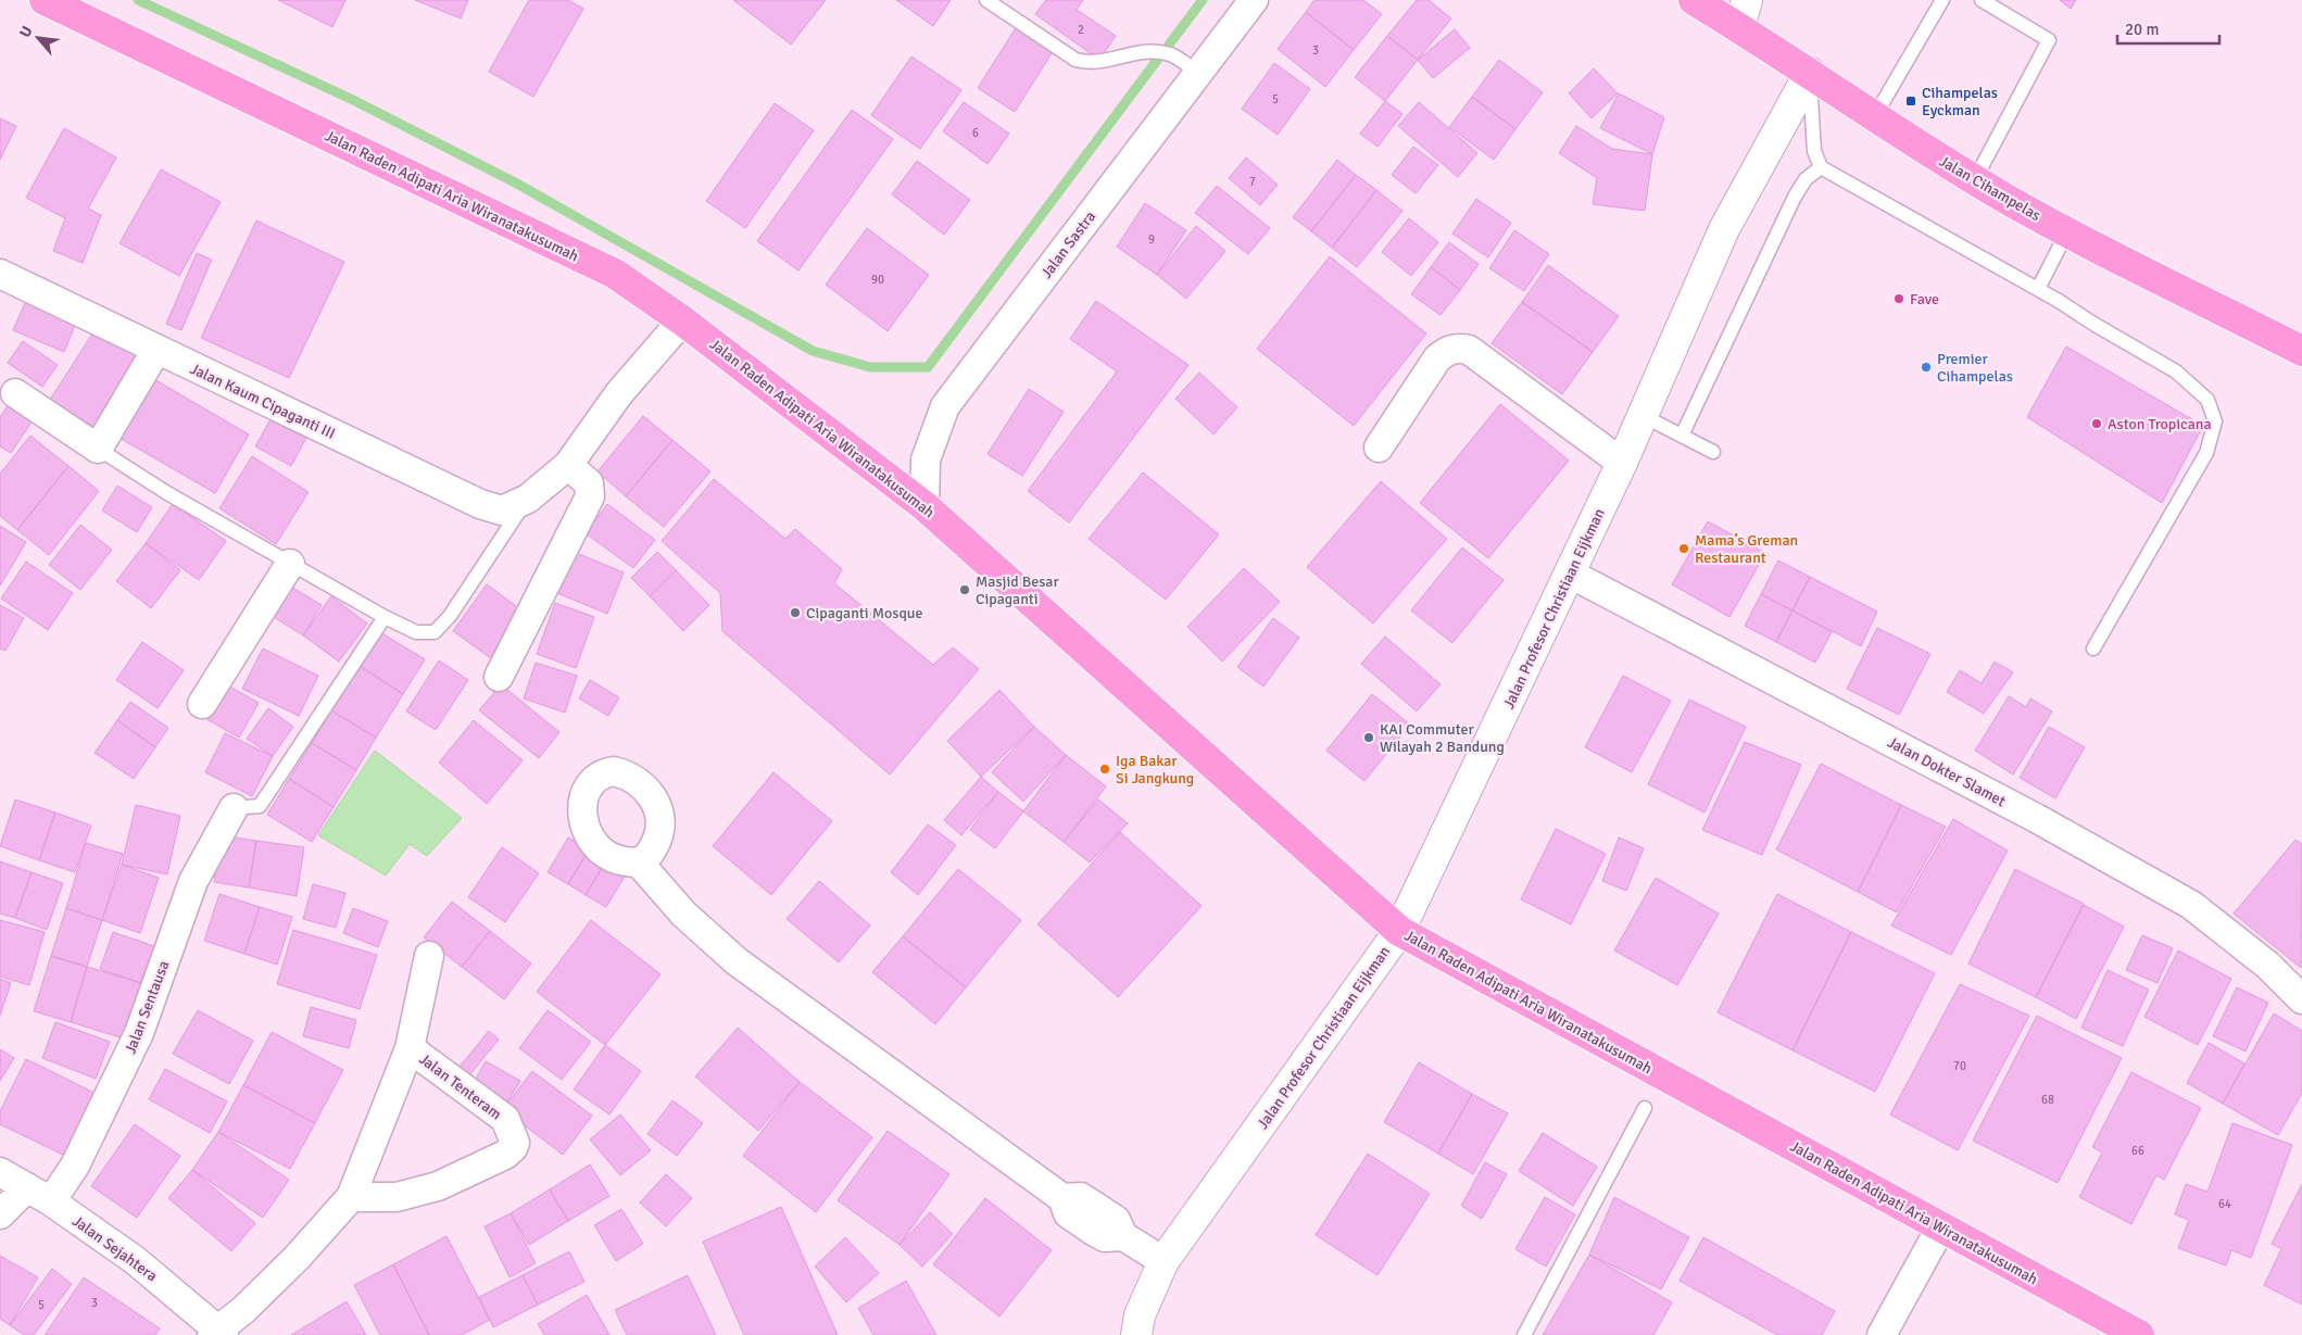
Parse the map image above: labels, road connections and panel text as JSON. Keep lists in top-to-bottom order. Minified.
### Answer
{"streets":{"main road":["Jalan Cihampelas","Jalan Raden Adipati Aria Wiranatakusumah"],"street":["Jalan Sastra","Jalan Kaum Cipaganti III","Jalan Profesor Christiaan Eijkman","Jalan Dokter Slamet","Jalan Sentausa","Jalan Tenteram","Jalan Sejahtera"]},"crossings":[["Jalan Cihampelas","Jalan Profesor Christiaan Eijkman"],["Jalan Raden Adipati Aria Wiranatakusumah","Jalan Sastra"],["Jalan Raden Adipati Aria Wiranatakusumah","Jalan Kaum Cipaganti III"],["Jalan Raden Adipati Aria Wiranatakusumah","Jalan Profesor Christiaan Eijkman"],["Jalan Profesor Christiaan Eijkman","Jalan Dokter Slamet"],["Jalan Sentausa","Jalan Sejahtera"],["Jalan Tenteram","Jalan Sejahtera"]],"places":{"transit":["Cihampelas Eyckman"],"other":["Fave","Premier Cihampelas","Aston Tropicana","Mama’s Greman Restaurant","Masjid Besar Cipaganti","Cipaganti Mosque","KAI Commuter Wilayah 2 Bandung","Iga Bakar Si Jangkung"]},"house_numbers":["2","3","5","6","7","9","90","70","68","66","64","3","5"],"scale_bar":"20 m","north":"top left"}
